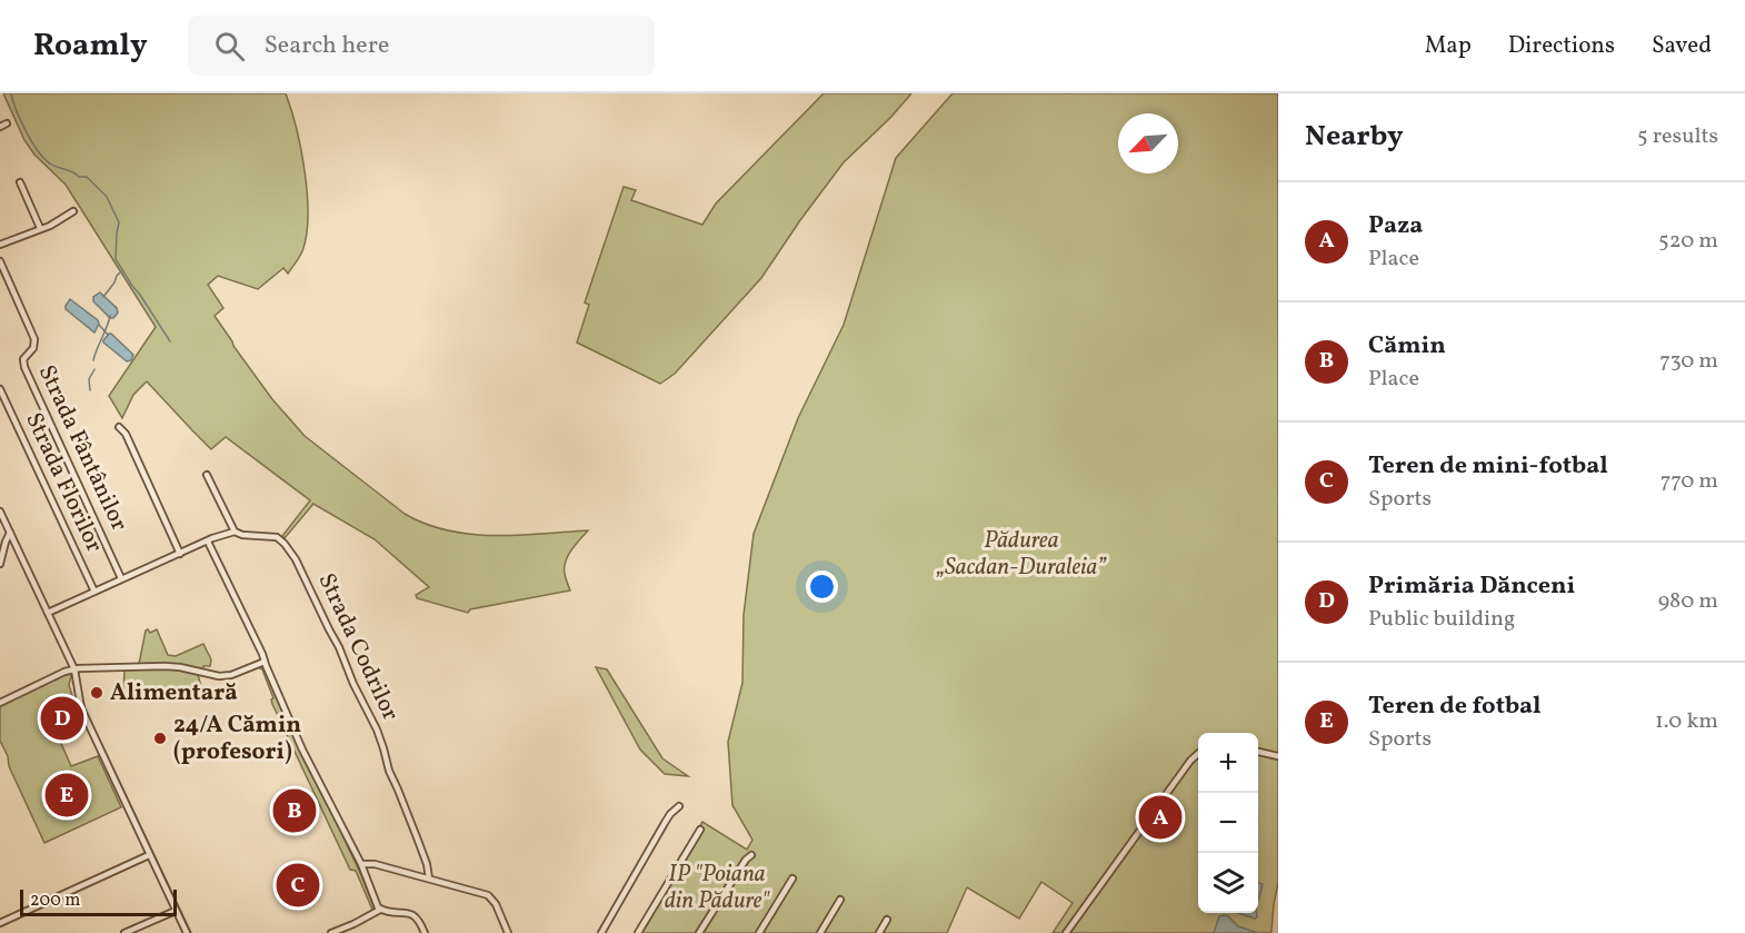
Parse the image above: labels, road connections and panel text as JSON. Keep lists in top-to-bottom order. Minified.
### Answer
{"streets":{"street":["Strada Fântânilor","Strada Florilor","Strada Codrilor"]},"parks":["Pădurea „Sacdan-Duraleia”","IP \"Poiana din Pădure\""],"places":["Alimentară","24/A Cămin (profesori)"],"scale_bar":"200 m","north":"bottom left","page":{"header":"Roamly","search":"Search here","nav":["Map","Directions","Saved"],"heading":["Nearby","5 results"],"list":[{"mark":"A","name":"Paza","note":"Place","value":"520 m"},{"mark":"B","name":"Cămin","note":"Place","value":"730 m"},{"mark":"C","name":"Teren de mini-fotbal","note":"Sports","value":"770 m"},{"mark":"D","name":"Primăria Dănceni","note":"Public building","value":"980 m"},{"mark":"E","name":"Teren de fotbal","note":"Sports","value":"1.0 km"}],"pins":["D","E","B","A","C"],"map_buttons":["+","−"],"scale":"200 m"}}
